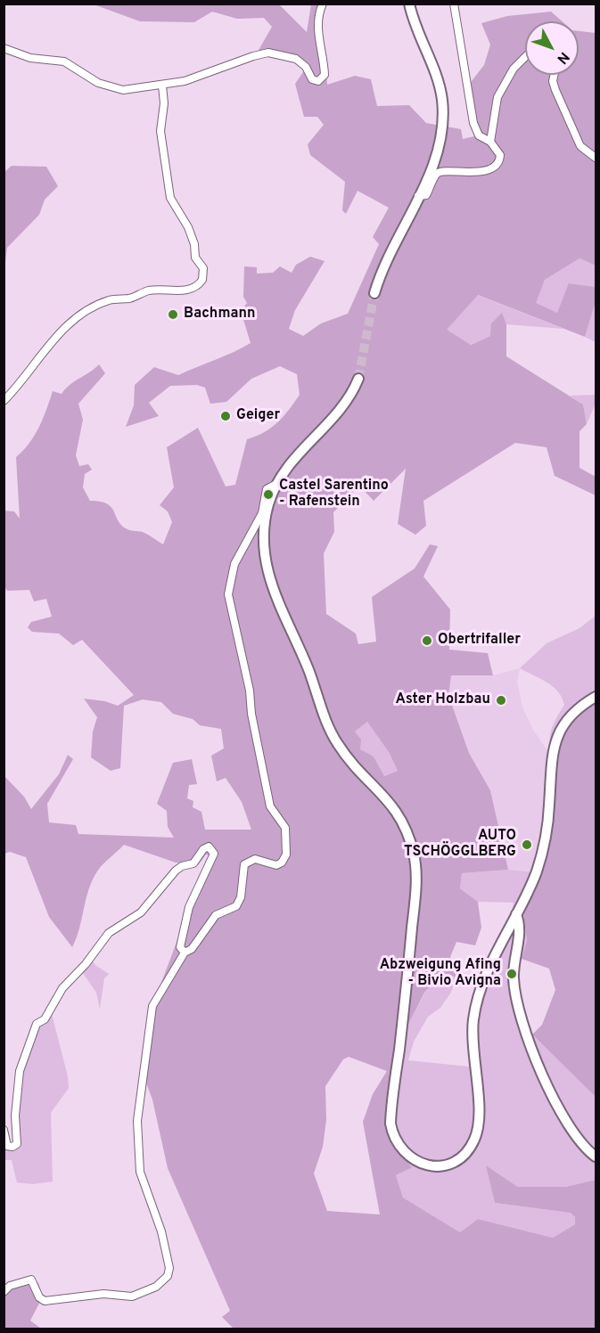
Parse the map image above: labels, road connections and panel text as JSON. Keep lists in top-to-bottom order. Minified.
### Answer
{"places":["Bachmann","Geiger","Castel Sarentino - Rafenstein","Obertrifaller","Aster Holzbau","AUTO TSCHÖGGLBERG","Abzweigung Afing - Bivio Avigna"],"north":"bottom right"}
